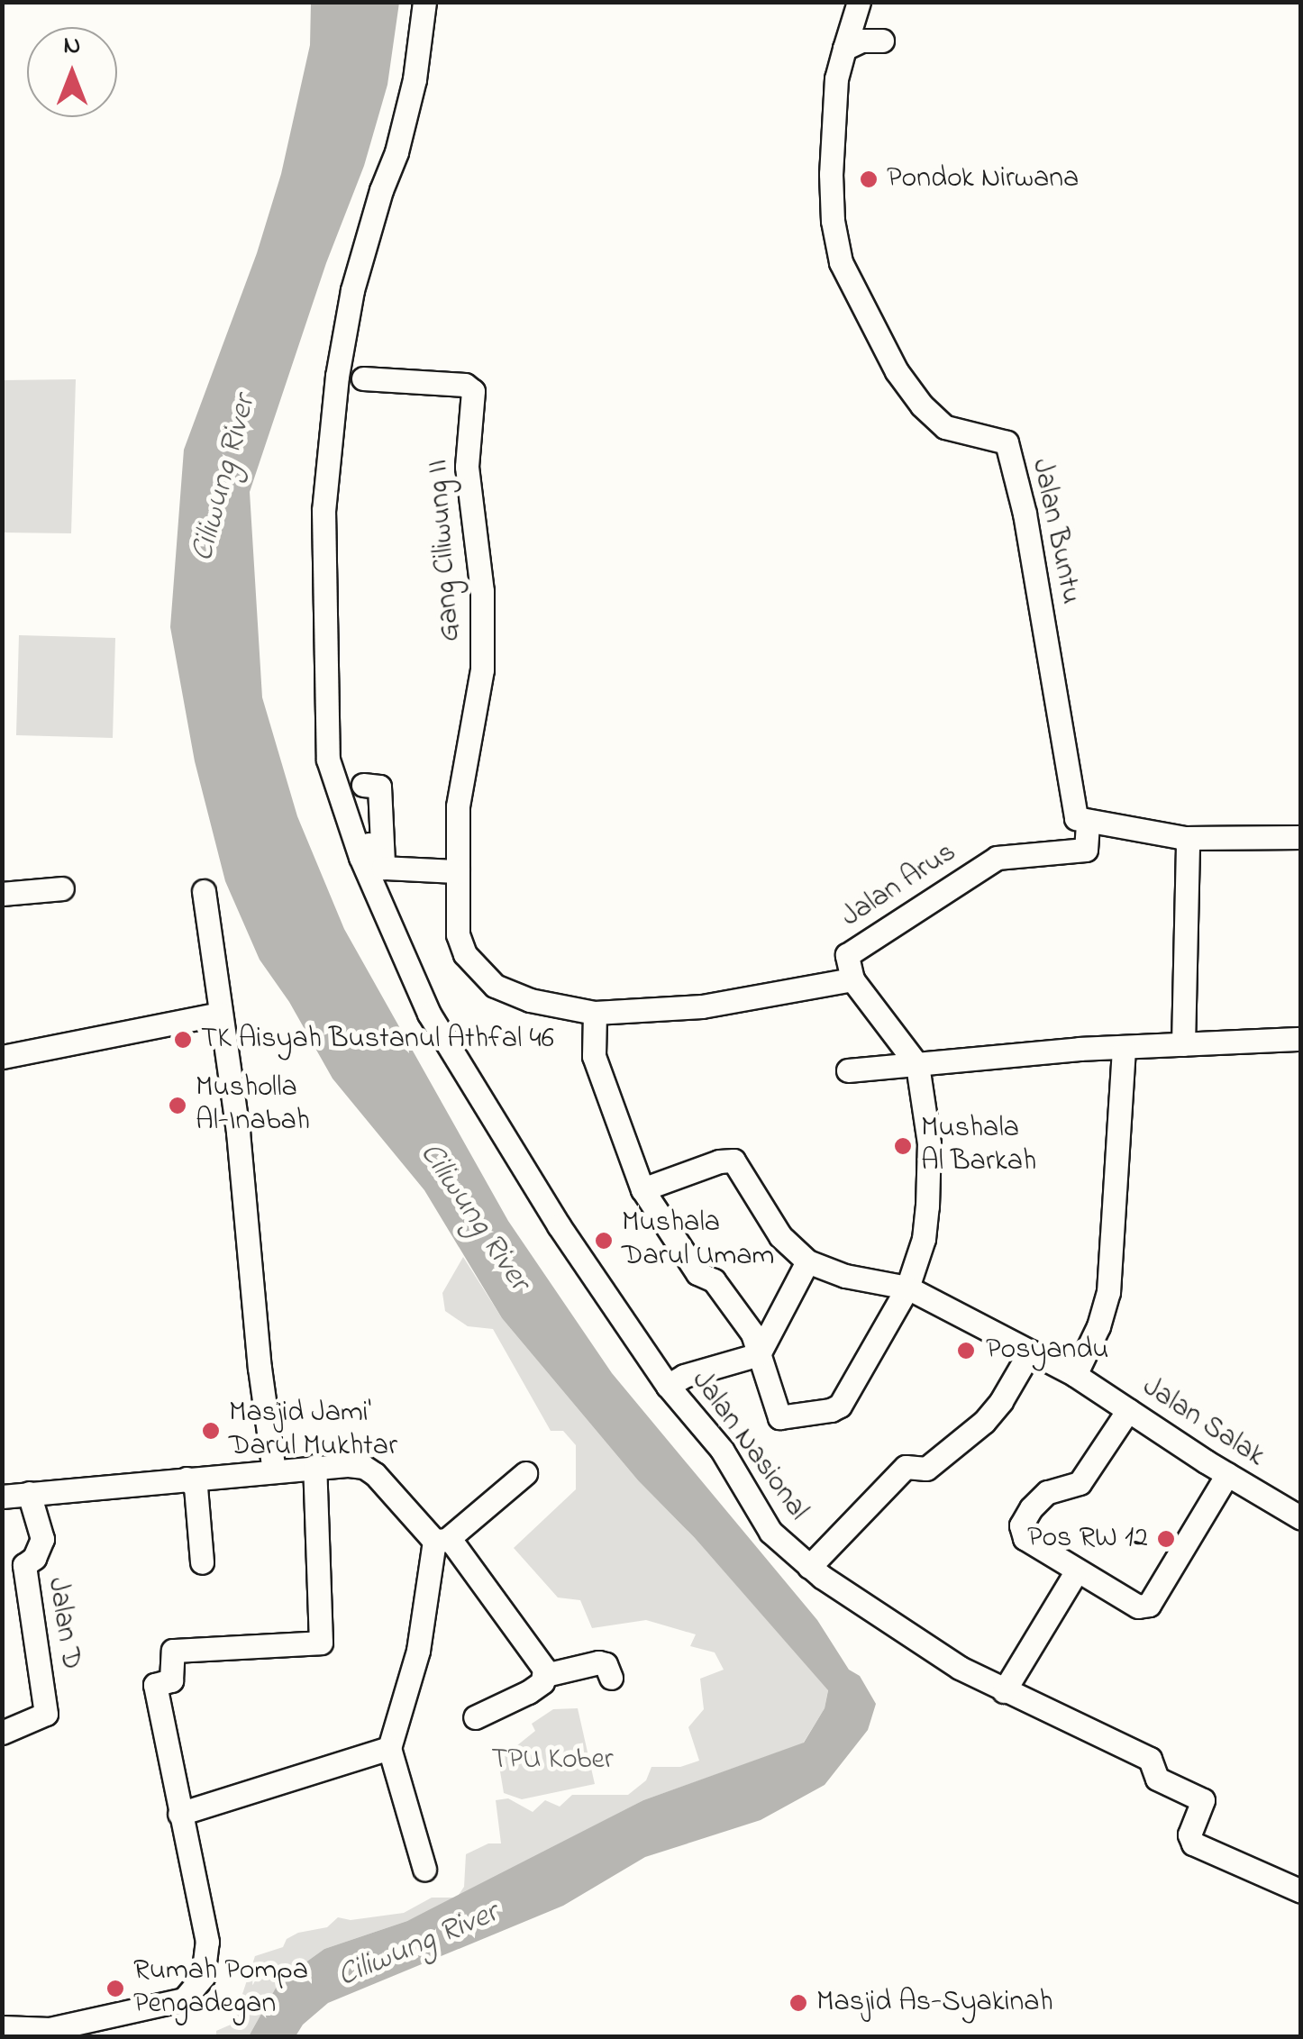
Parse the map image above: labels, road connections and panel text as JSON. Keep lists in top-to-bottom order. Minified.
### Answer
{"streets":{"street":["Jalan Buntu","Gang Ciliwung II","Jalan Arus","Jalan Salak","Jalan Nasional","Jalan D"]},"crossings":[["Jalan Buntu","Jalan Arus"],["Jalan Arus","Jalan Salak"]],"water":["Ciliwung River"],"parks":["TPU Kober"],"places":["Pondok Nirwana","TK Aisyah Bustanul Athfal 46","Musholla Al-Inabah","Mushala Al Barkah","Mushala Darul Umam","Posyandu","Masjid Jami' Darul Mukhtar","Pos RW 12","Rumah Pompa Pengadegan","Masjid As-Syakinah"],"north":"top"}
